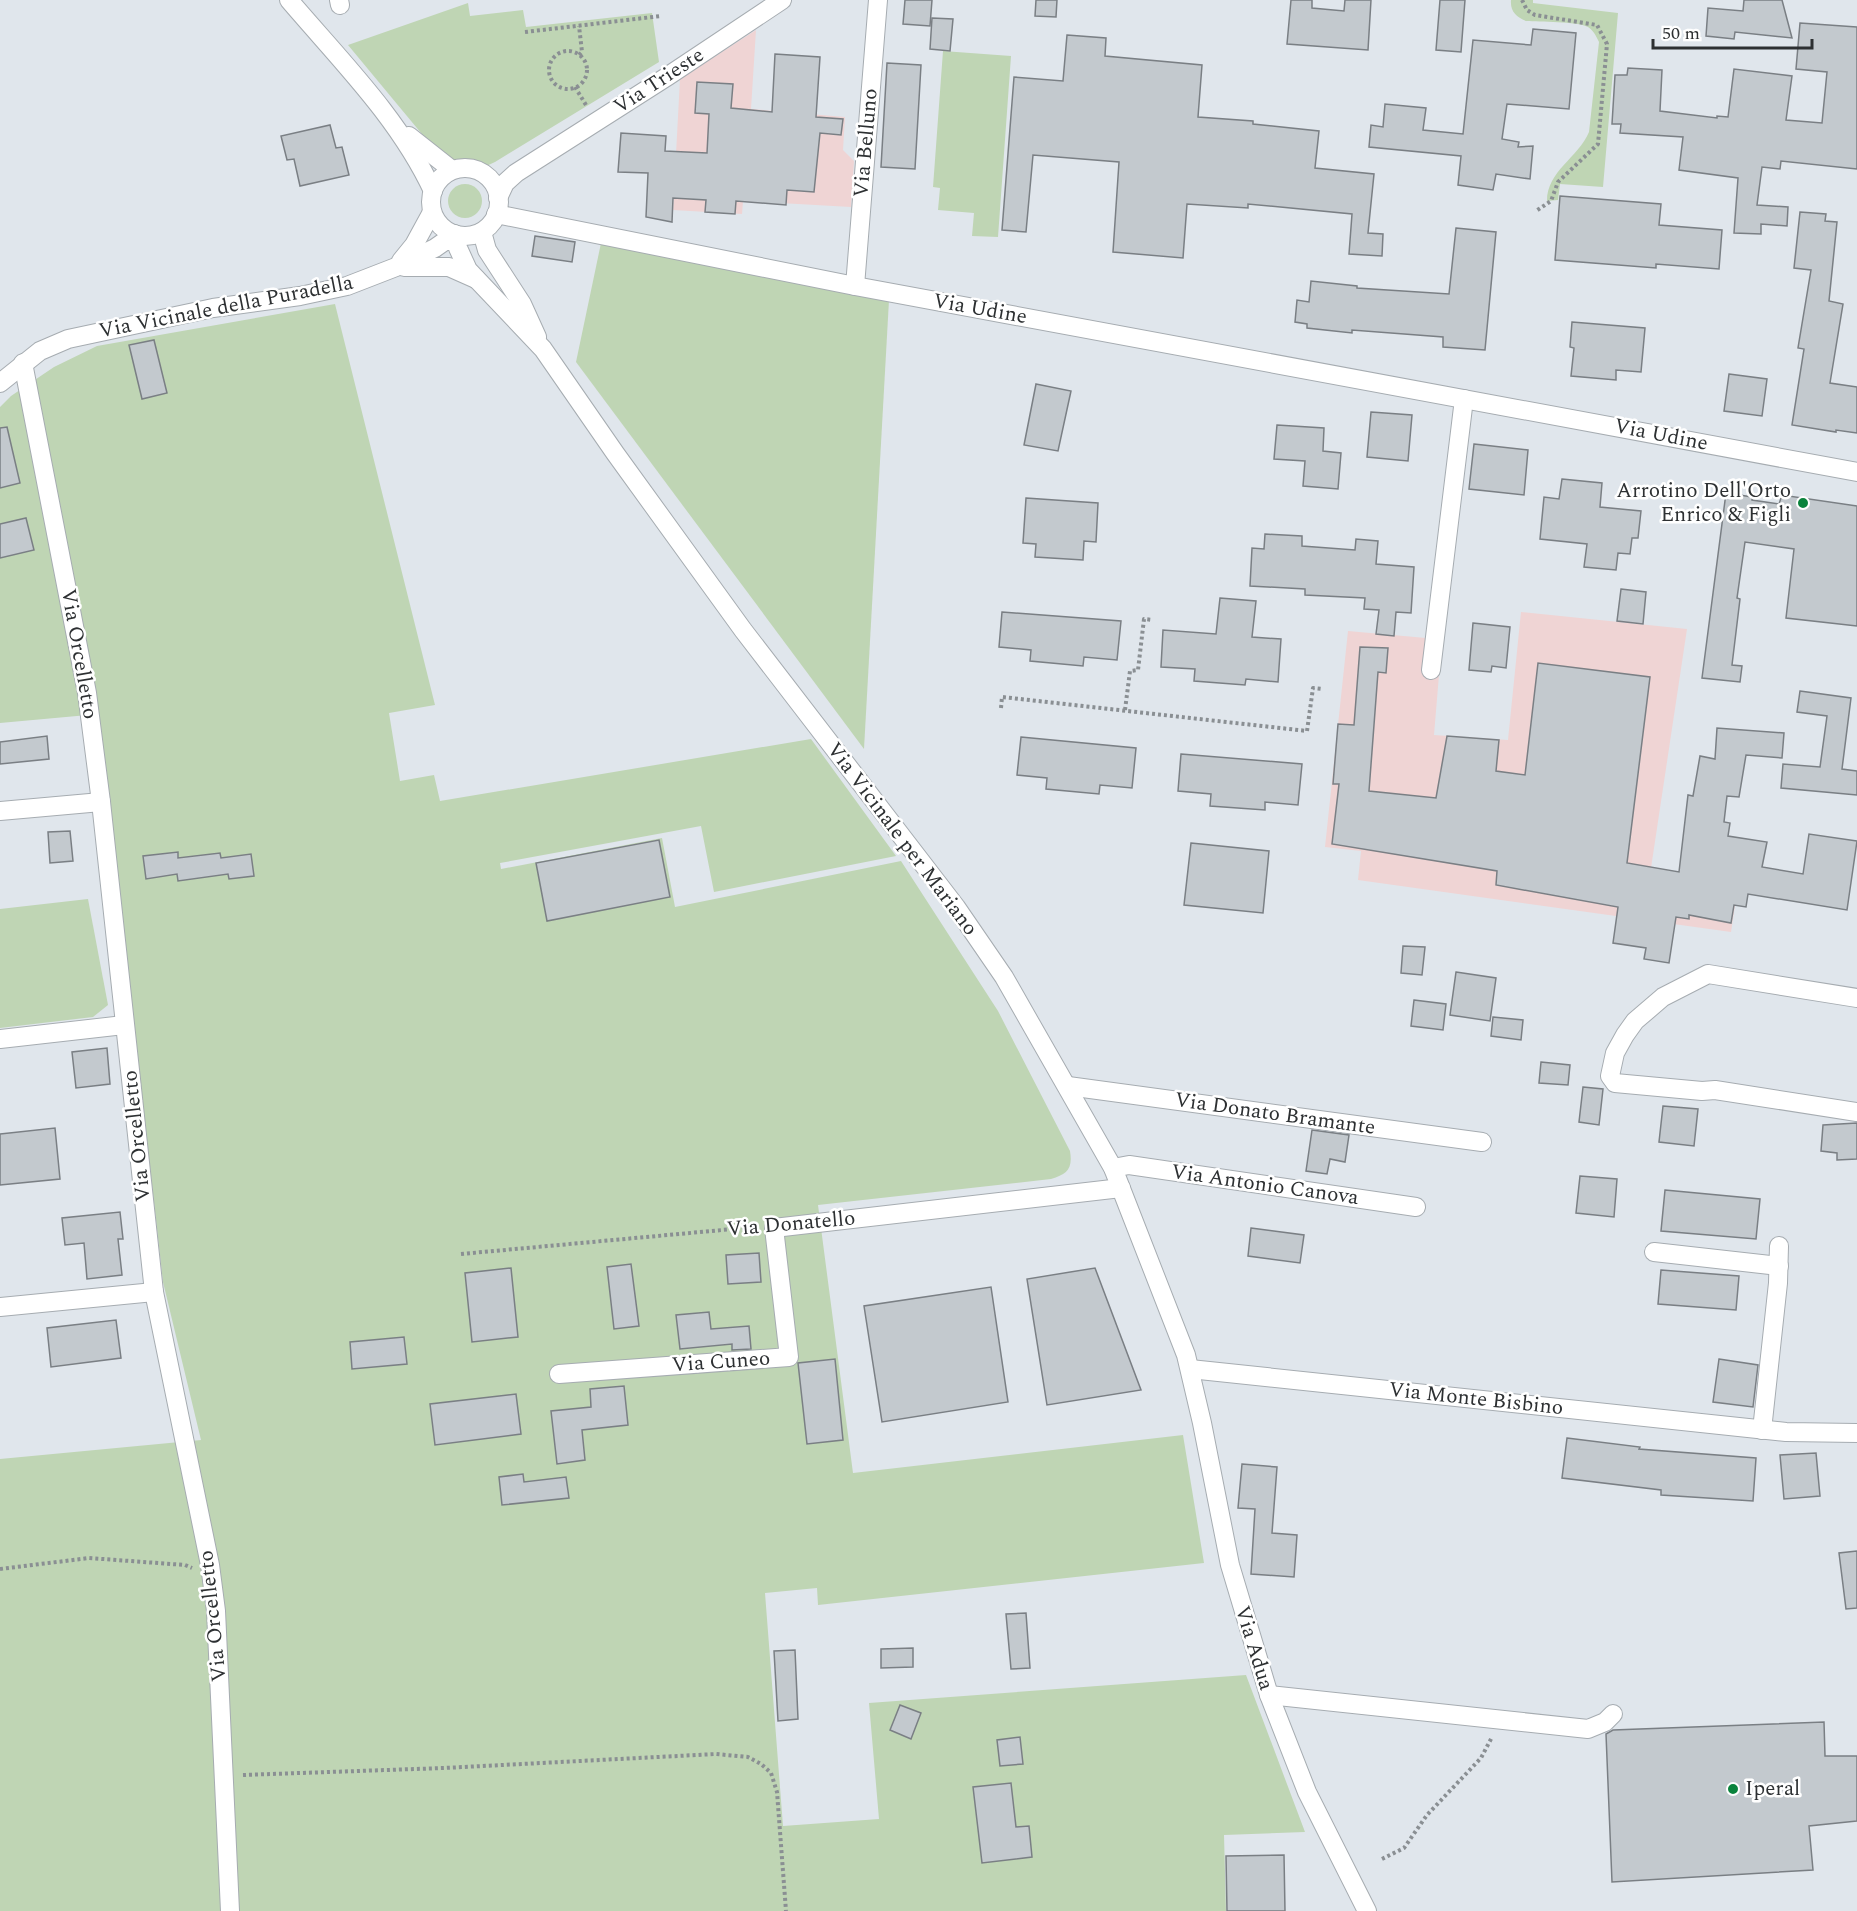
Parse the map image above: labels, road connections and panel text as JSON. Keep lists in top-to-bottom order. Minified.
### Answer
{"streets":{"street":["Via Trieste","Via Belluno","Via Vicinale della Puradella","Via Udine","Via Orcelletto","Via Vicinale per Mariano","Via Donato Bramante","Via Antonio Canova","Via Donatello","Via Cuneo","Via Monte Bisbino","Via Adua"]},"crossings":[["Via Trieste","Via Vicinale della Puradella"],["Via Trieste","Via Udine"],["Via Belluno","Via Udine"],["Via Vicinale della Puradella","Via Udine"],["Via Vicinale della Puradella","Via Orcelletto"],["Via Vicinale per Mariano","Via Donato Bramante"],["Via Vicinale per Mariano","Via Antonio Canova"],["Via Vicinale per Mariano","Via Donatello"],["Via Vicinale per Mariano","Via Monte Bisbino"],["Via Vicinale per Mariano","Via Adua"],["Via Donatello","Via Cuneo"],["Via Monte Bisbino","Via Adua"]],"places":["Arrotino Dell'Orto Enrico & Figli","Iperal"],"scale_bar":"50 m"}
